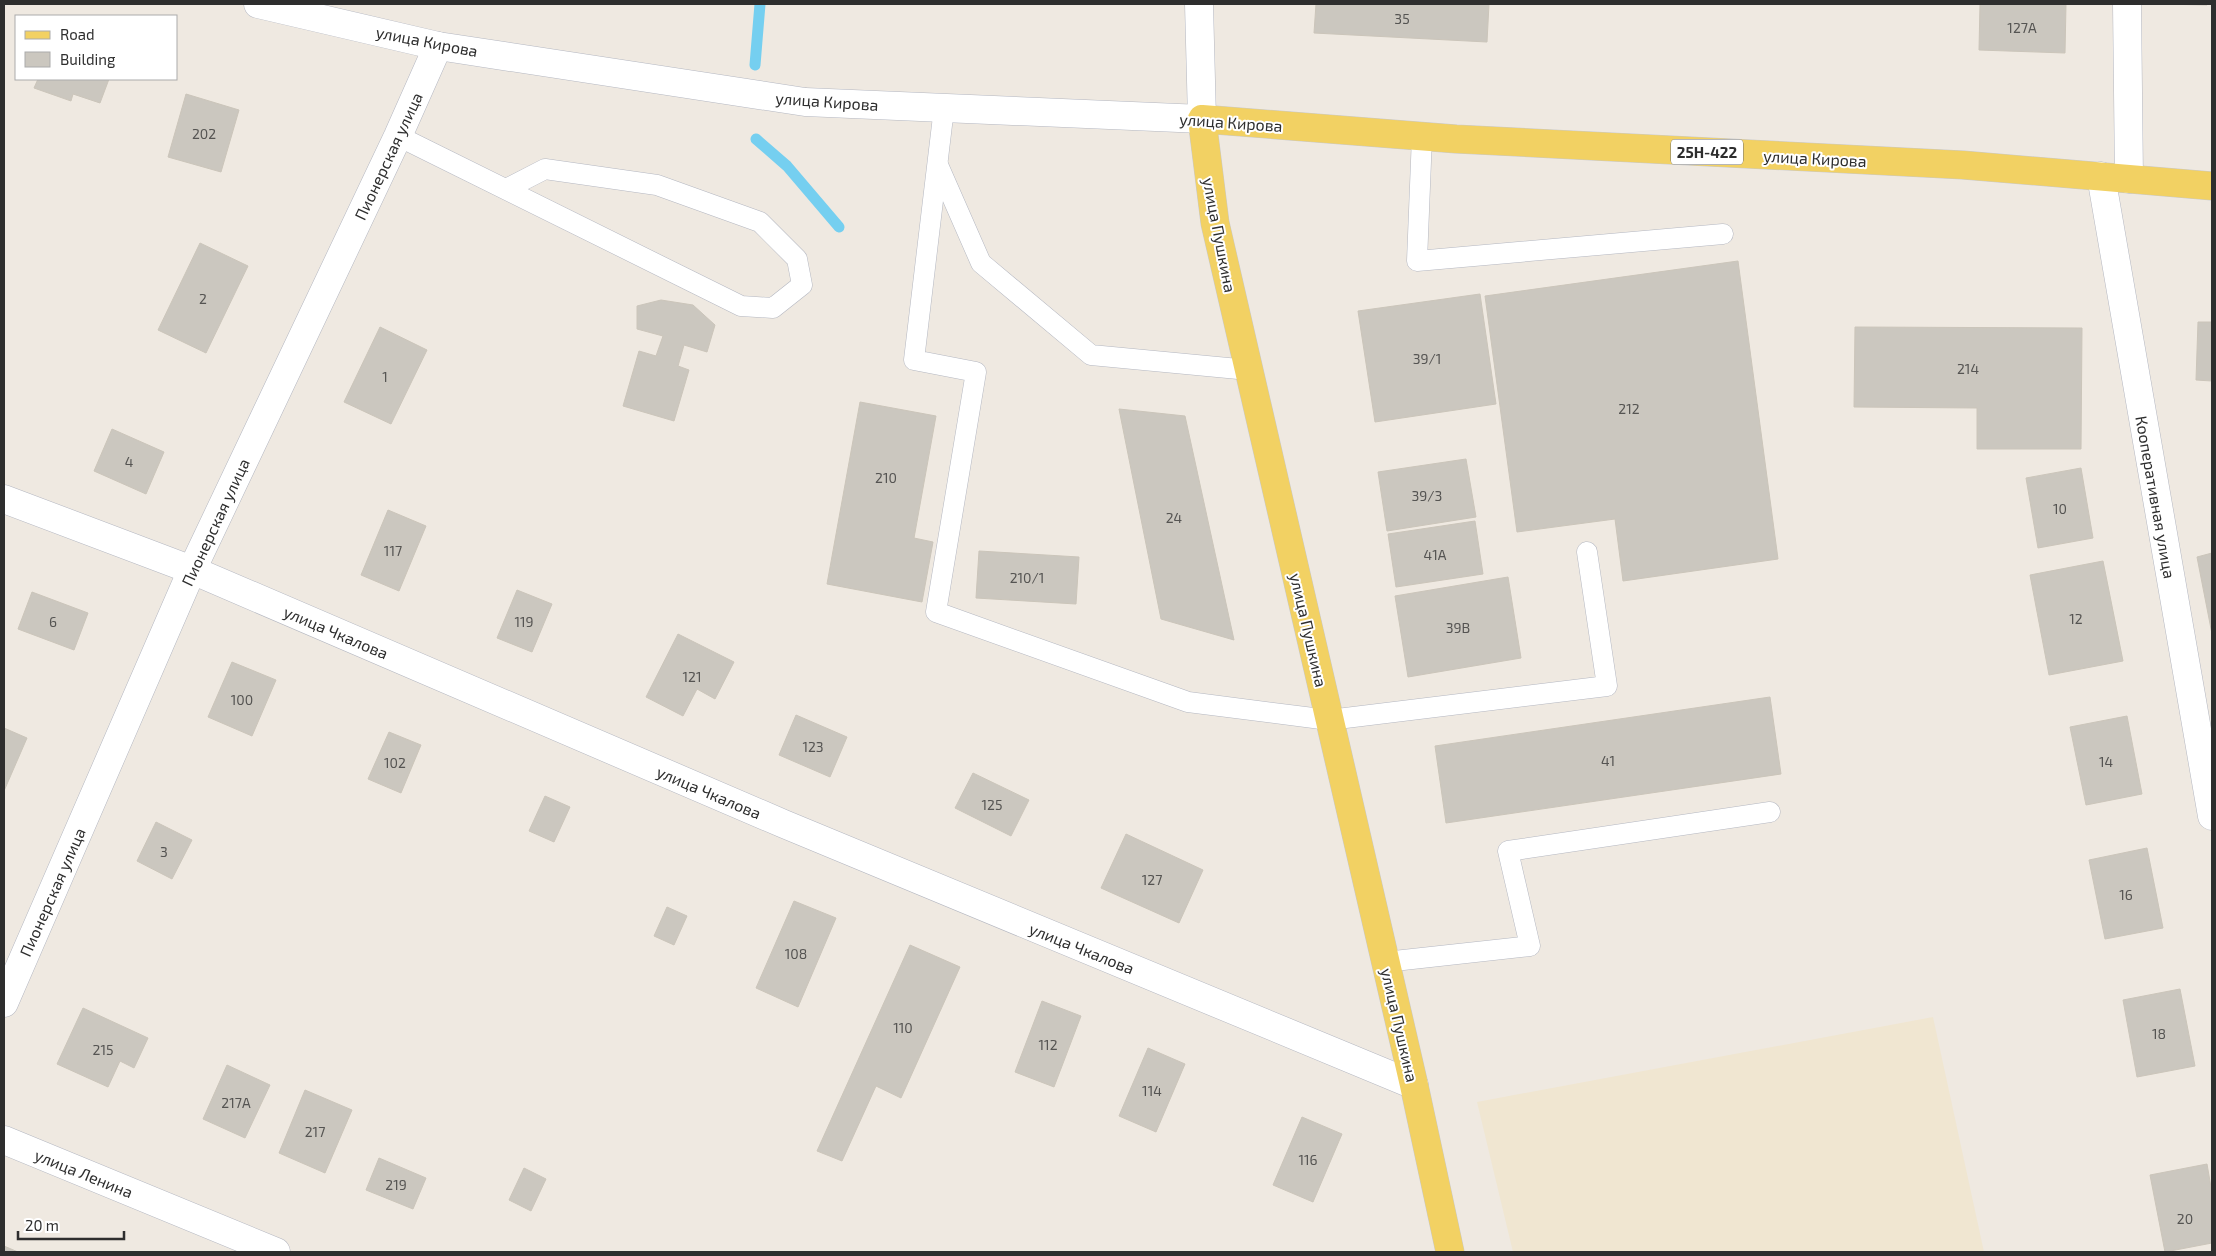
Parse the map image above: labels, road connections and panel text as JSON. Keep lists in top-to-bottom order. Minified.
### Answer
{"streets":{"main road":["улица Кирова","25Н-422","улица Пушкина"],"street":["Пионерская улица","Кооперативная улица","улица Чкалова","улица Ленина"]},"crossings":[["улица Кирова","Пионерская улица"],["улица Кирова","улица Пушкина"],["улица Кирова","Кооперативная улица"],["Пионерская улица","улица Чкалова"],["улица Пушкина","улица Чкалова"]],"house_numbers":["35","127А","202","2","39/1","214","1","212","4","210","39/3","10","24","117","41А","210/1","12","6","119","39В","121","100","123","41","14","102","125","3","127","16","108","110","18","112","215","114","217А","217","116","219","20"],"legend":["Road","Building"],"scale_bar":"20 m"}
